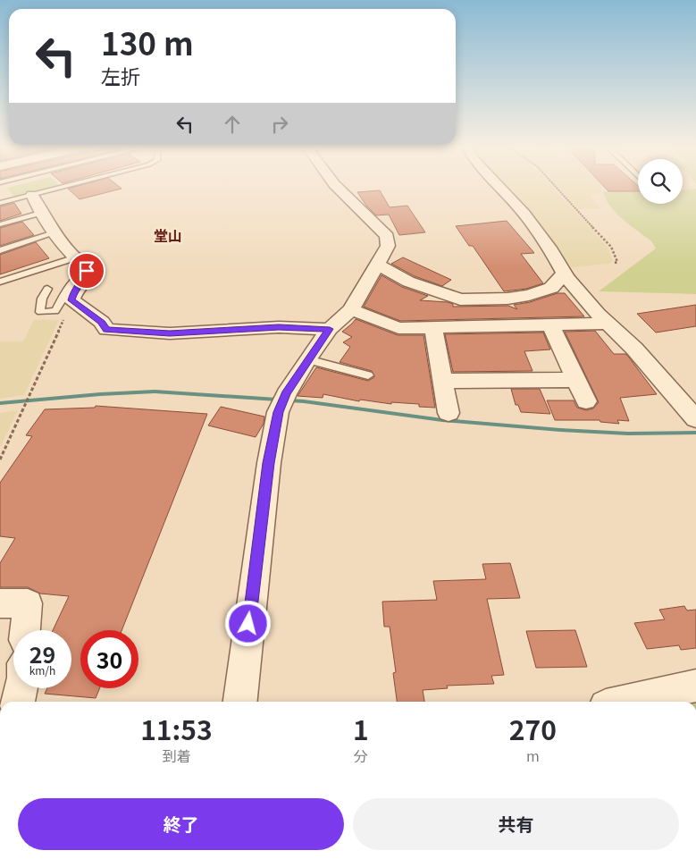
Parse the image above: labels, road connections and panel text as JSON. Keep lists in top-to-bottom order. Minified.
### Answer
{"districts":["堂山"],"page":{"turn":["130 m","左折"],"speed":"29 km/h","limit":"30","eta":["11:53","到着","1","分","270","m"],"buttons":["終了","共有"]}}
